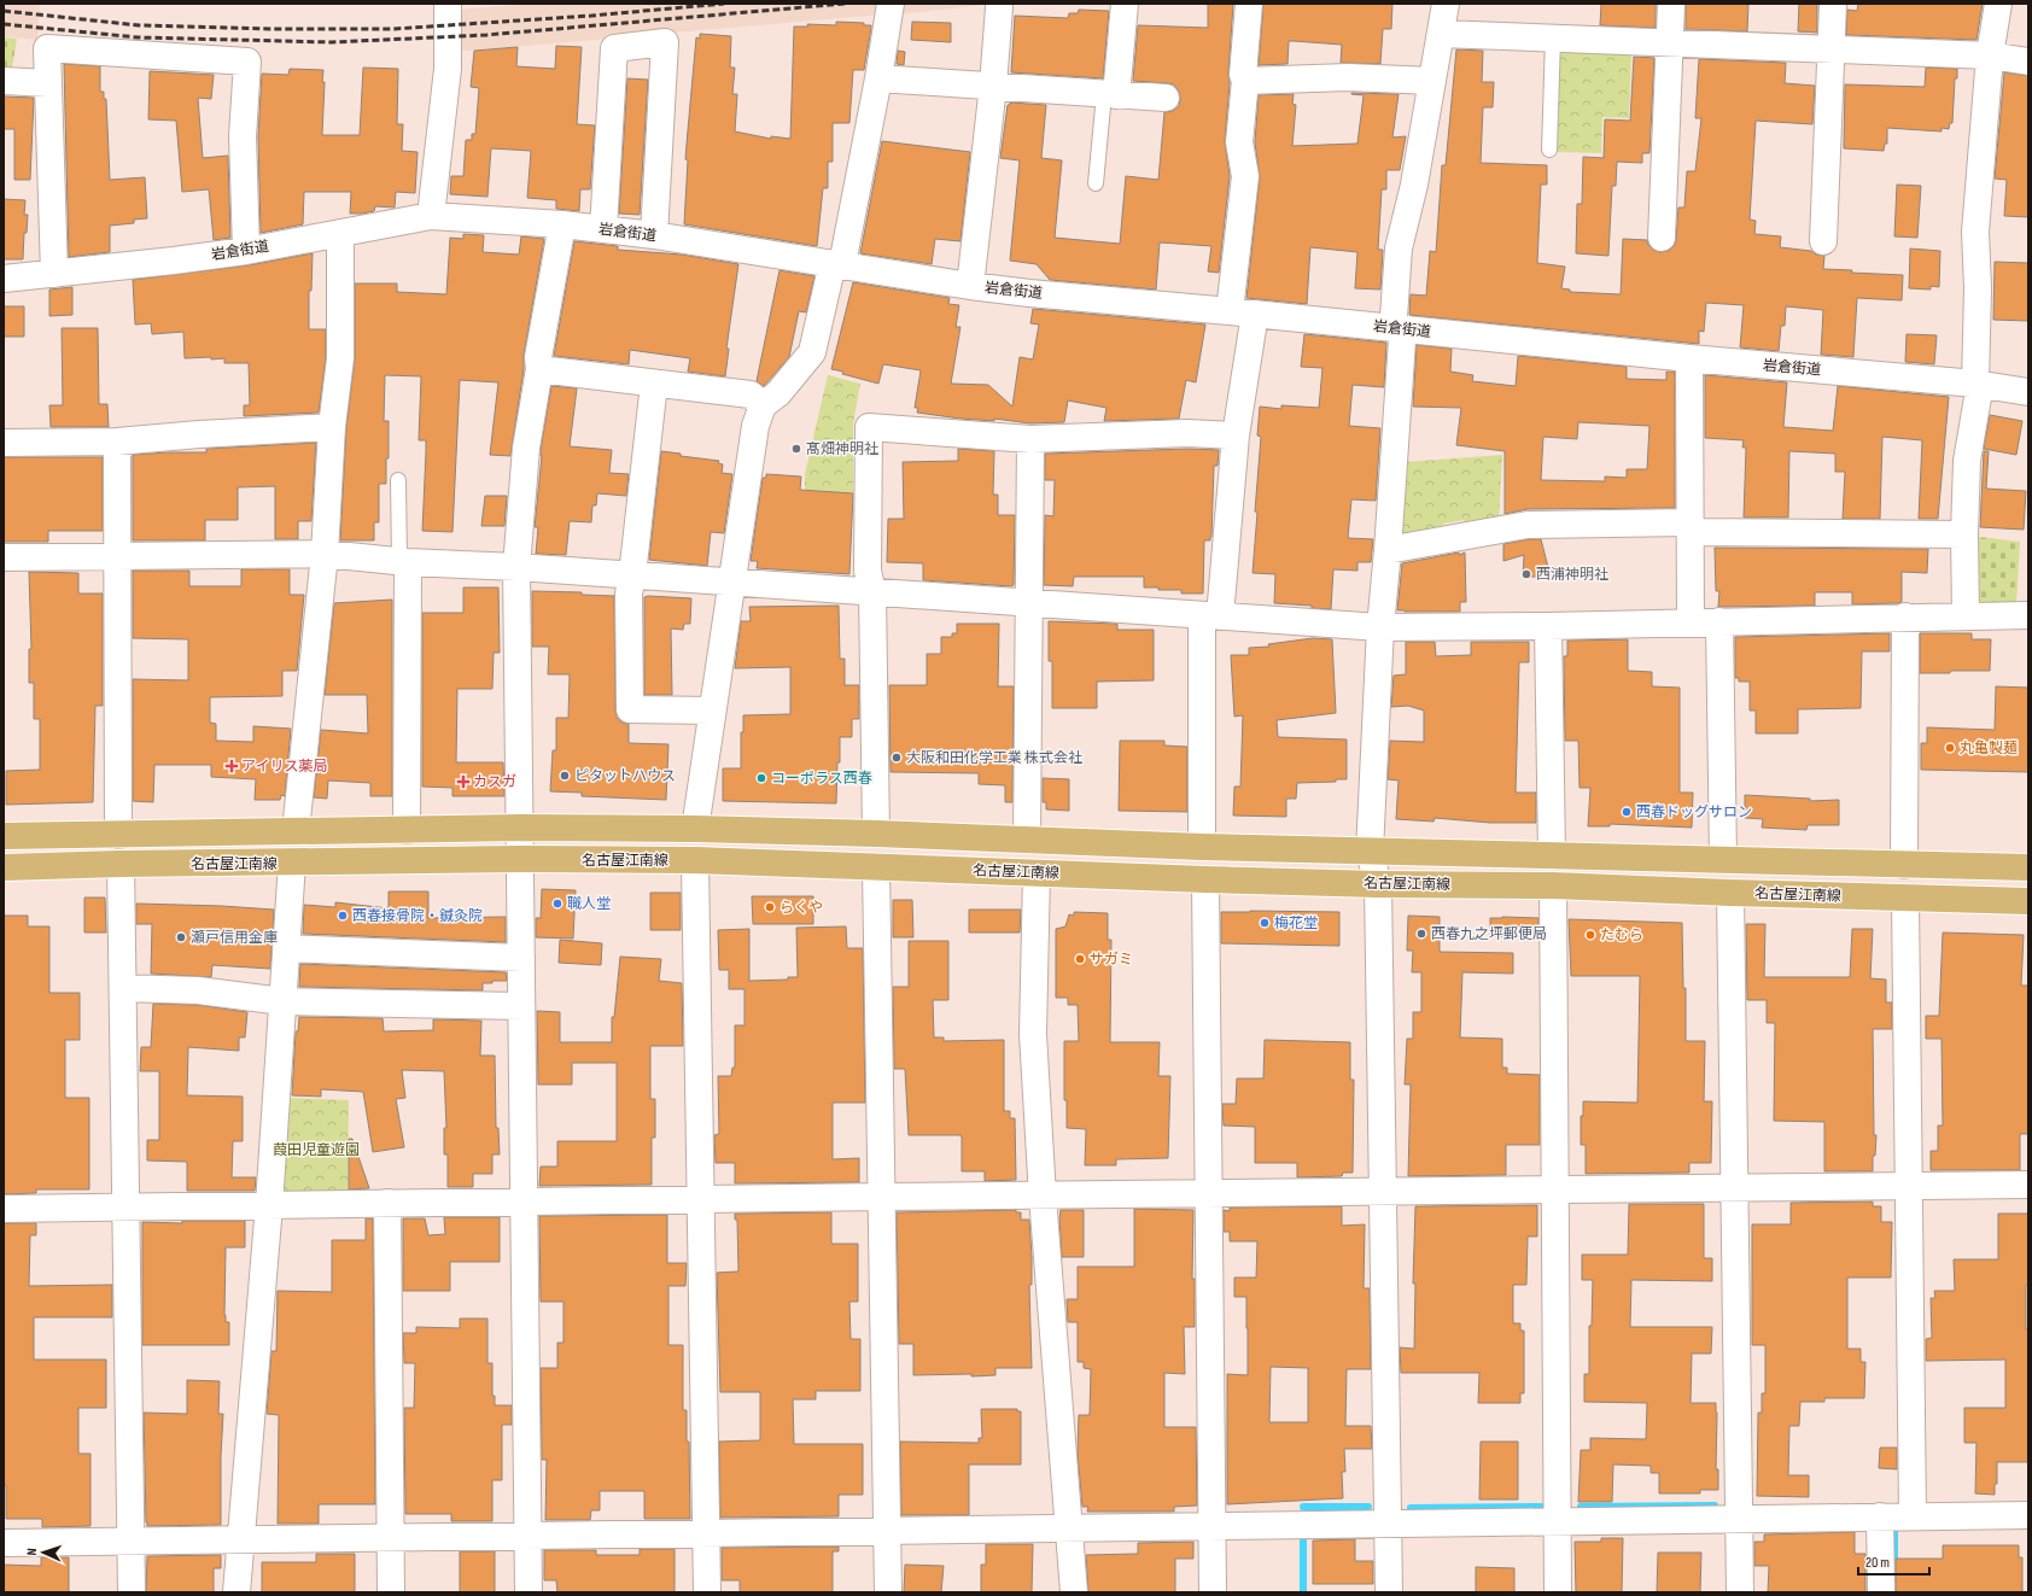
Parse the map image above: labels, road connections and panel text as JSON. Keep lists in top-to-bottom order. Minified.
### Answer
{"streets":{"main road":["名古屋江南線"],"street":["岩倉街道"]},"parks":["葭田児童遊園"],"places":{"other":["髙畑神明社","西浦神明社","丸亀製麺","大阪和田化学工業 株式会社","ピタットハウス","コーポラス西春","西春ドッグサロン","職人堂","らくや","西春接骨院・鍼灸院","梅花堂","西春九之坪郵便局","たむら","瀬戸信用金庫","サガミ"],"health":["アイリス薬局","カスガ"]},"scale_bar":"20 m","north":"left"}
